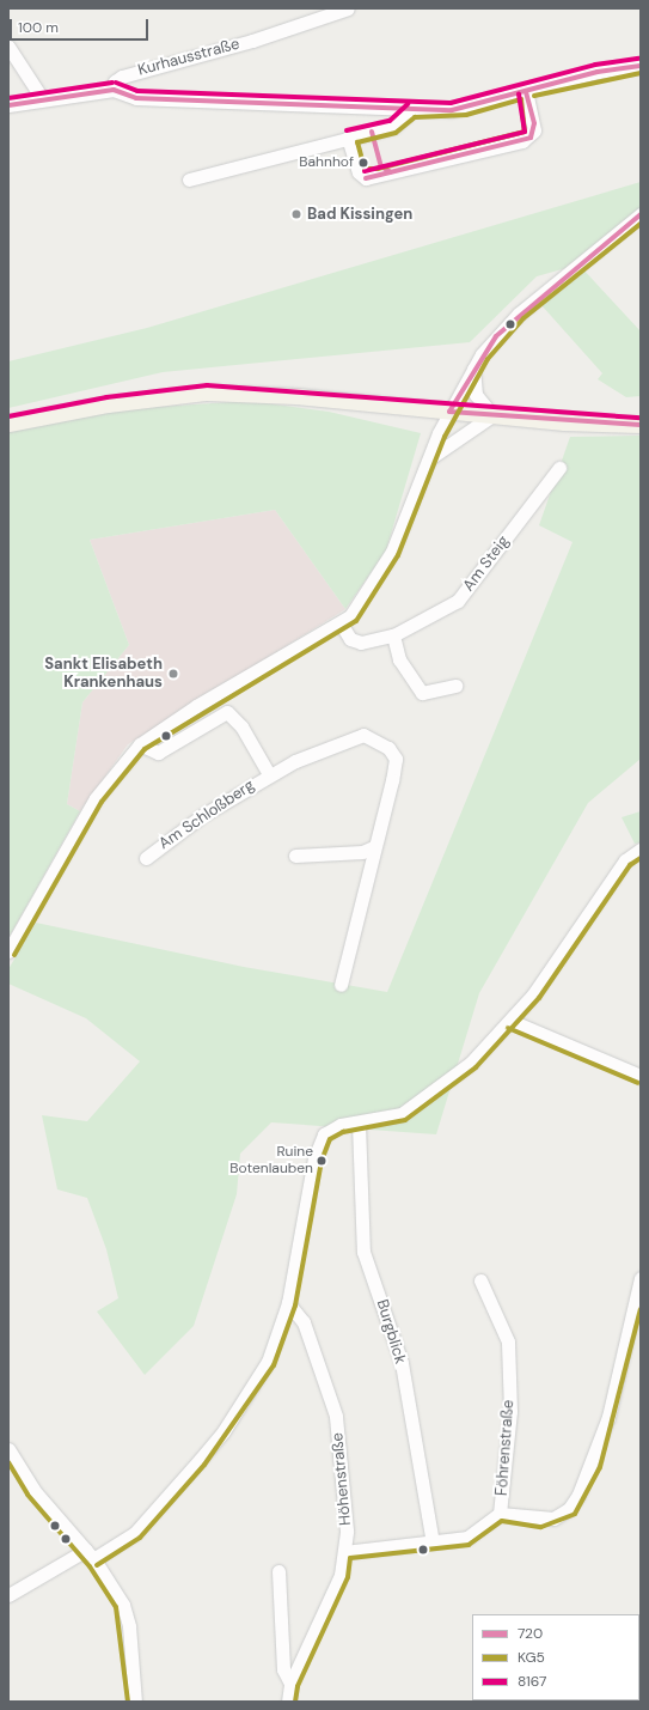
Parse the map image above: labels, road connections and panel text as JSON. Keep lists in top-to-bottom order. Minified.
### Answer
{"streets":{"street":["Kurhausstraße","Am Steig","Am Schloßberg","Burgblick","Föhrenstraße","Höhenstraße"]},"crossings":[["Burgblick","Föhrenstraße"],["Föhrenstraße","Höhenstraße"]],"places":["Bahnhof","Bad Kissingen","Sankt Elisabeth Krankenhaus","Ruine Botenlauben"],"lines":["transit line 8167","transit line 720","transit line KG5"],"legend":["720","KG5","8167"],"scale_bar":"100 m"}
